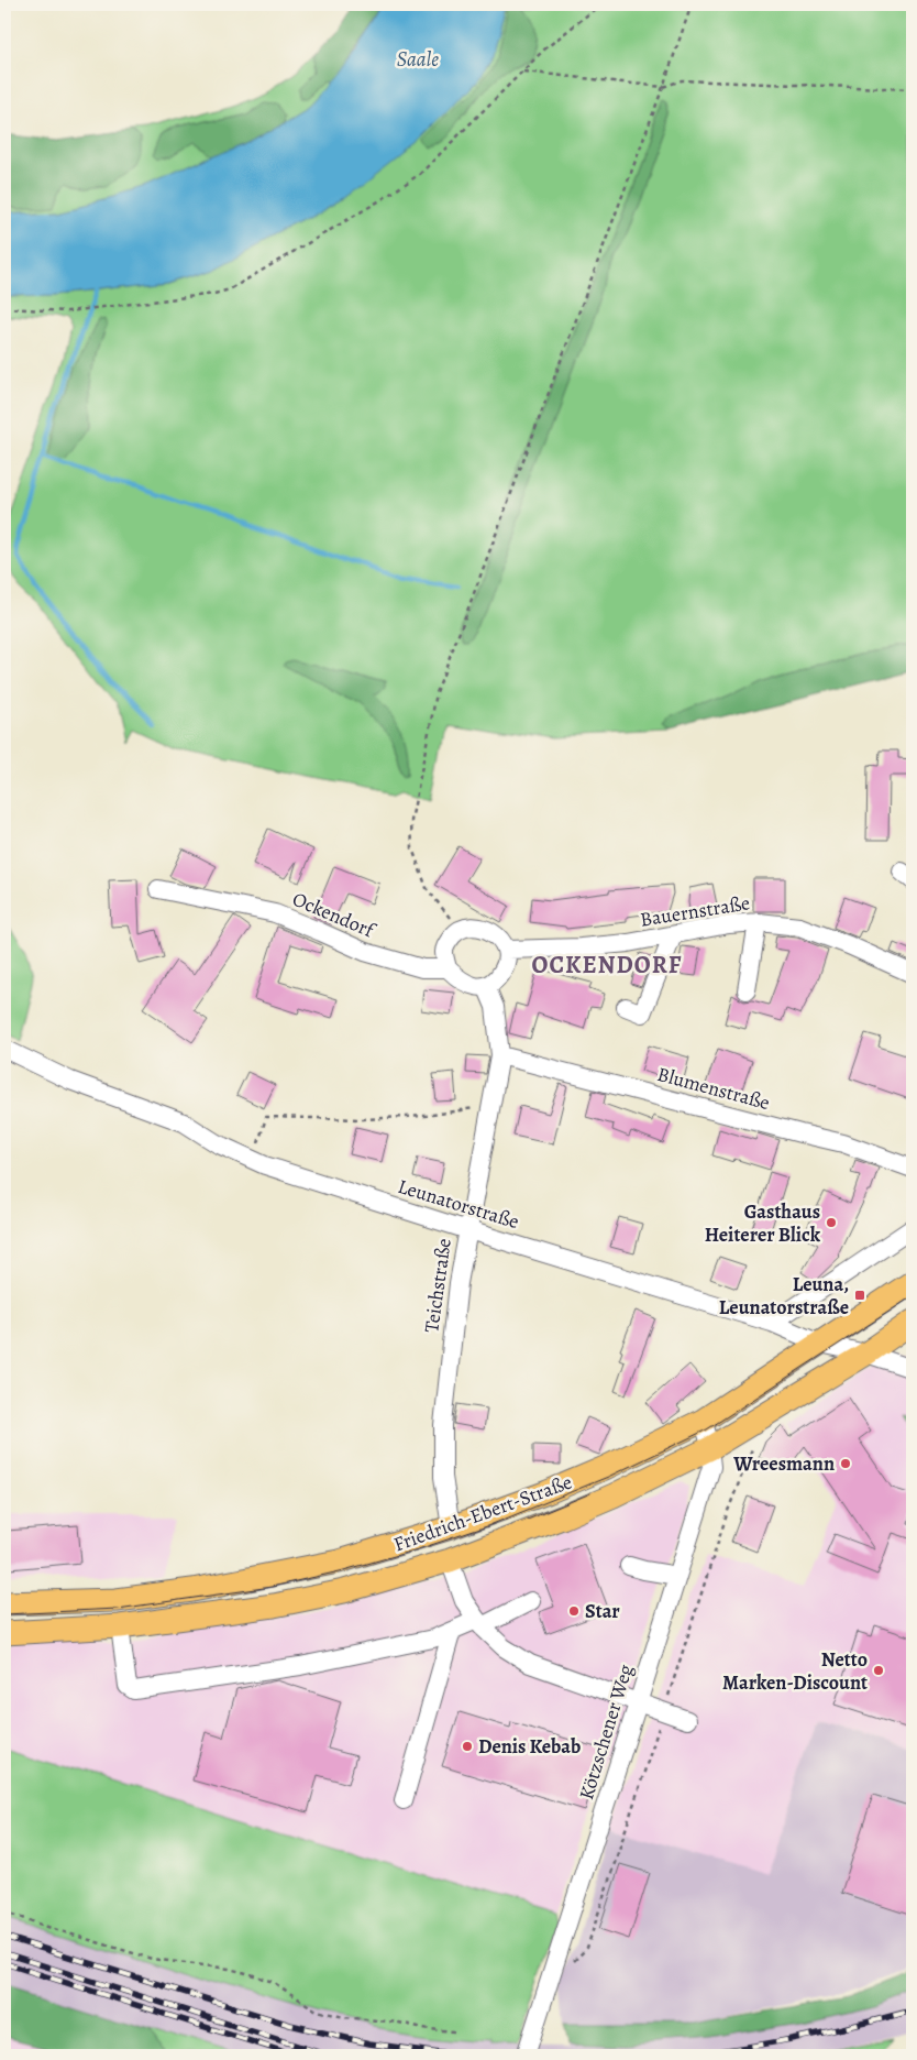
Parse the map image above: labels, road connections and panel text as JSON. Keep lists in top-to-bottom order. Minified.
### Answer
{"streets":{"main road":["Friedrich-Ebert-Straße"],"street":["Bauernstraße","Ockendorf","Blumenstraße","Leunatorstraße","Teichstraße","Kötzschener Weg"]},"crossings":[["Bauernstraße","Ockendorf"],["Bauernstraße","Teichstraße"],["Ockendorf","Teichstraße"],["Blumenstraße","Teichstraße"],["Leunatorstraße","Teichstraße"],["Leunatorstraße","Friedrich-Ebert-Straße"],["Teichstraße","Friedrich-Ebert-Straße"],["Friedrich-Ebert-Straße","Kötzschener Weg"]],"districts":["OCKENDORF"],"water":["Saale"],"places":{"other":["Gasthaus Heiterer Blick","Wreesmann","Star","Netto Marken-Discount","Denis Kebab"],"transit":["Leuna, Leunatorstraße"]}}
